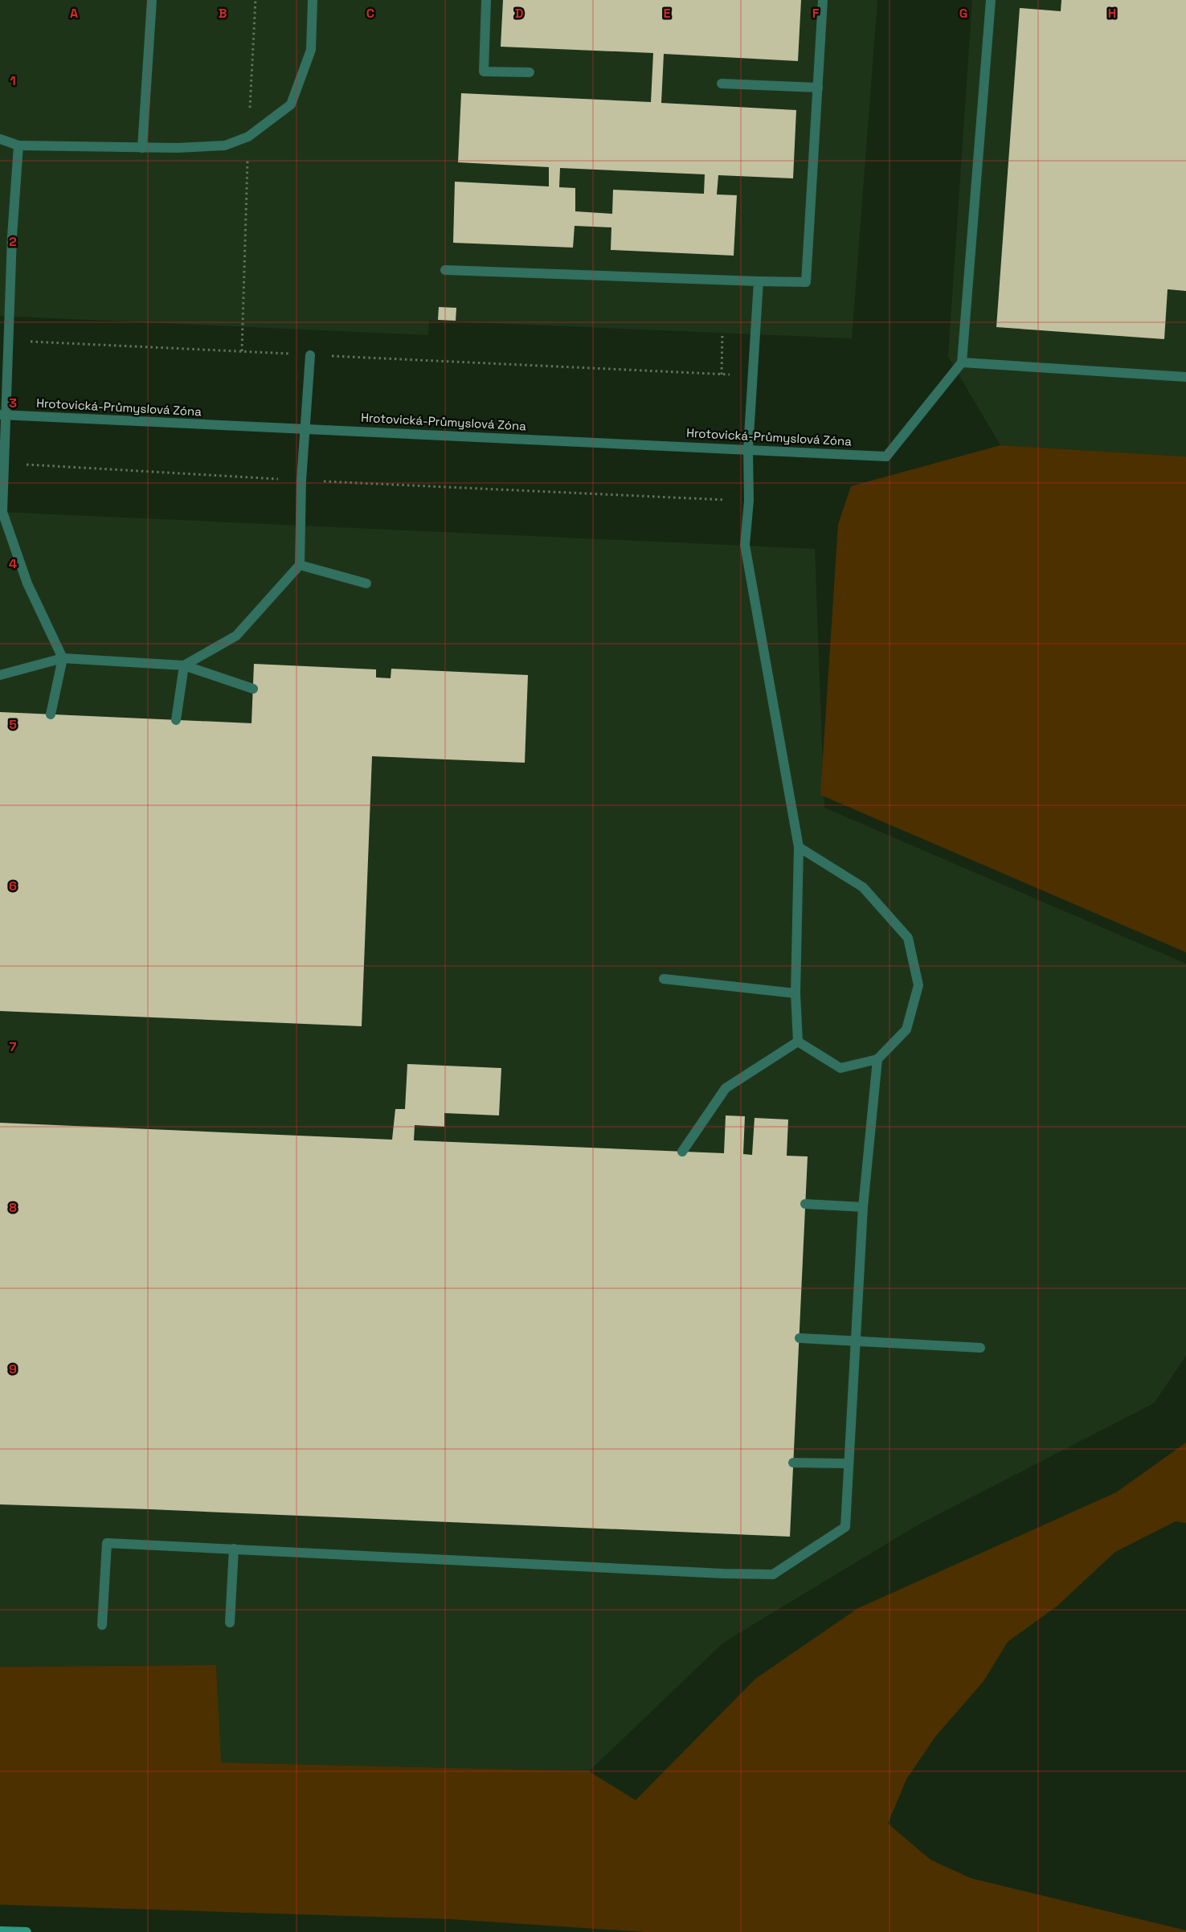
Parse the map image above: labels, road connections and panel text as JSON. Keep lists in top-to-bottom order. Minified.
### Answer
{"streets":{"street":["Hrotovická-Průmyslová Zóna"]},"grid":{"columns":["A","B","C","D","E","F","G","H"],"rows":["1","2","3","4","5","6","7","8","9"]}}
